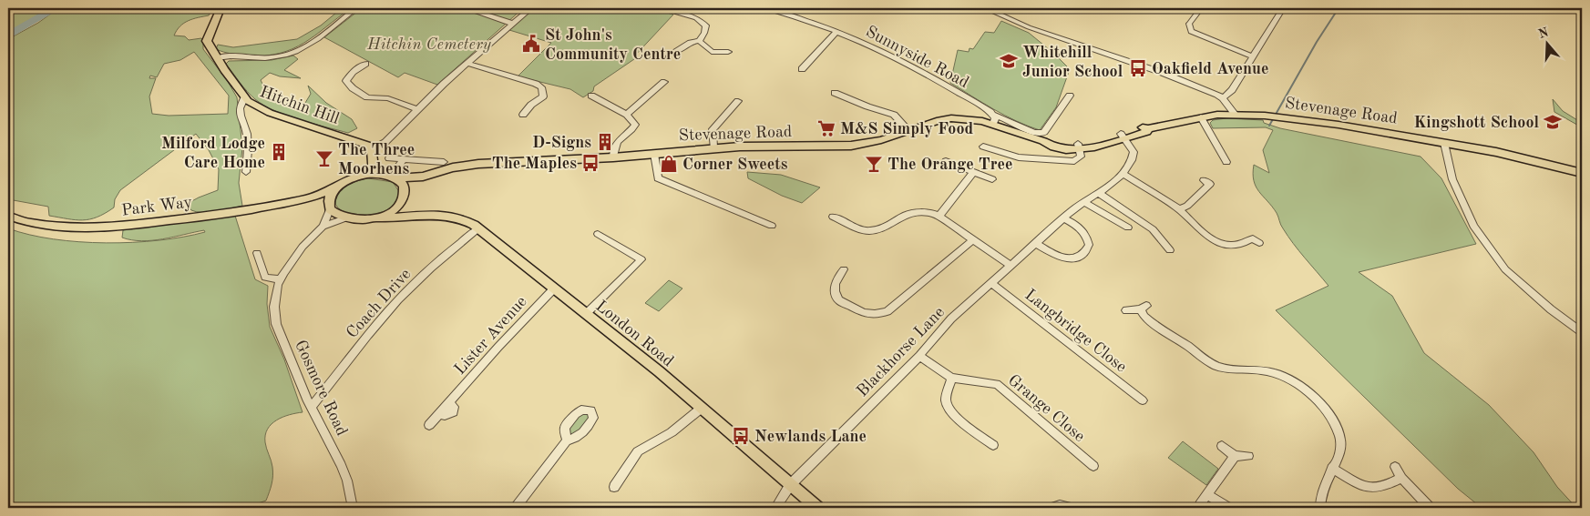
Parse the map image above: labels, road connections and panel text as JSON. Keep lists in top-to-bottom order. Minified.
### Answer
{"streets":{"main road":["Hitchin Hill","Stevenage Road","Park Way","London Road"],"street":["Sunnyside Road","Coach Drive","Langbridge Close","Lister Avenue","Blackhorse Lane","Gosmore Road","Grange Close"]},"crossings":[["Sunnyside Road","Stevenage Road"],["Stevenage Road","Park Way"],["Stevenage Road","London Road"],["Stevenage Road","Blackhorse Lane"],["Stevenage Road","Gosmore Road"],["Park Way","London Road"],["Park Way","Gosmore Road"],["Coach Drive","London Road"],["Coach Drive","Gosmore Road"],["Langbridge Close","Blackhorse Lane"],["London Road","Lister Avenue"],["London Road","Blackhorse Lane"],["London Road","Gosmore Road"],["Blackhorse Lane","Grange Close"]],"parks":["Hitchin Cemetery"],"places":{"public building":["St John's Community Centre"],"school or university":["Whitehill Junior School","Kingshott School"],"bus stop":["Oakfield Avenue","The Maples","Newlands Lane"],"supermarket":["M&S Simply Food"],"building":["D-Signs","Milford Lodge Care Home"],"bar":["The Three Moorhens","The Orange Tree"],"shop":["Corner Sweets"]},"north":"top"}
